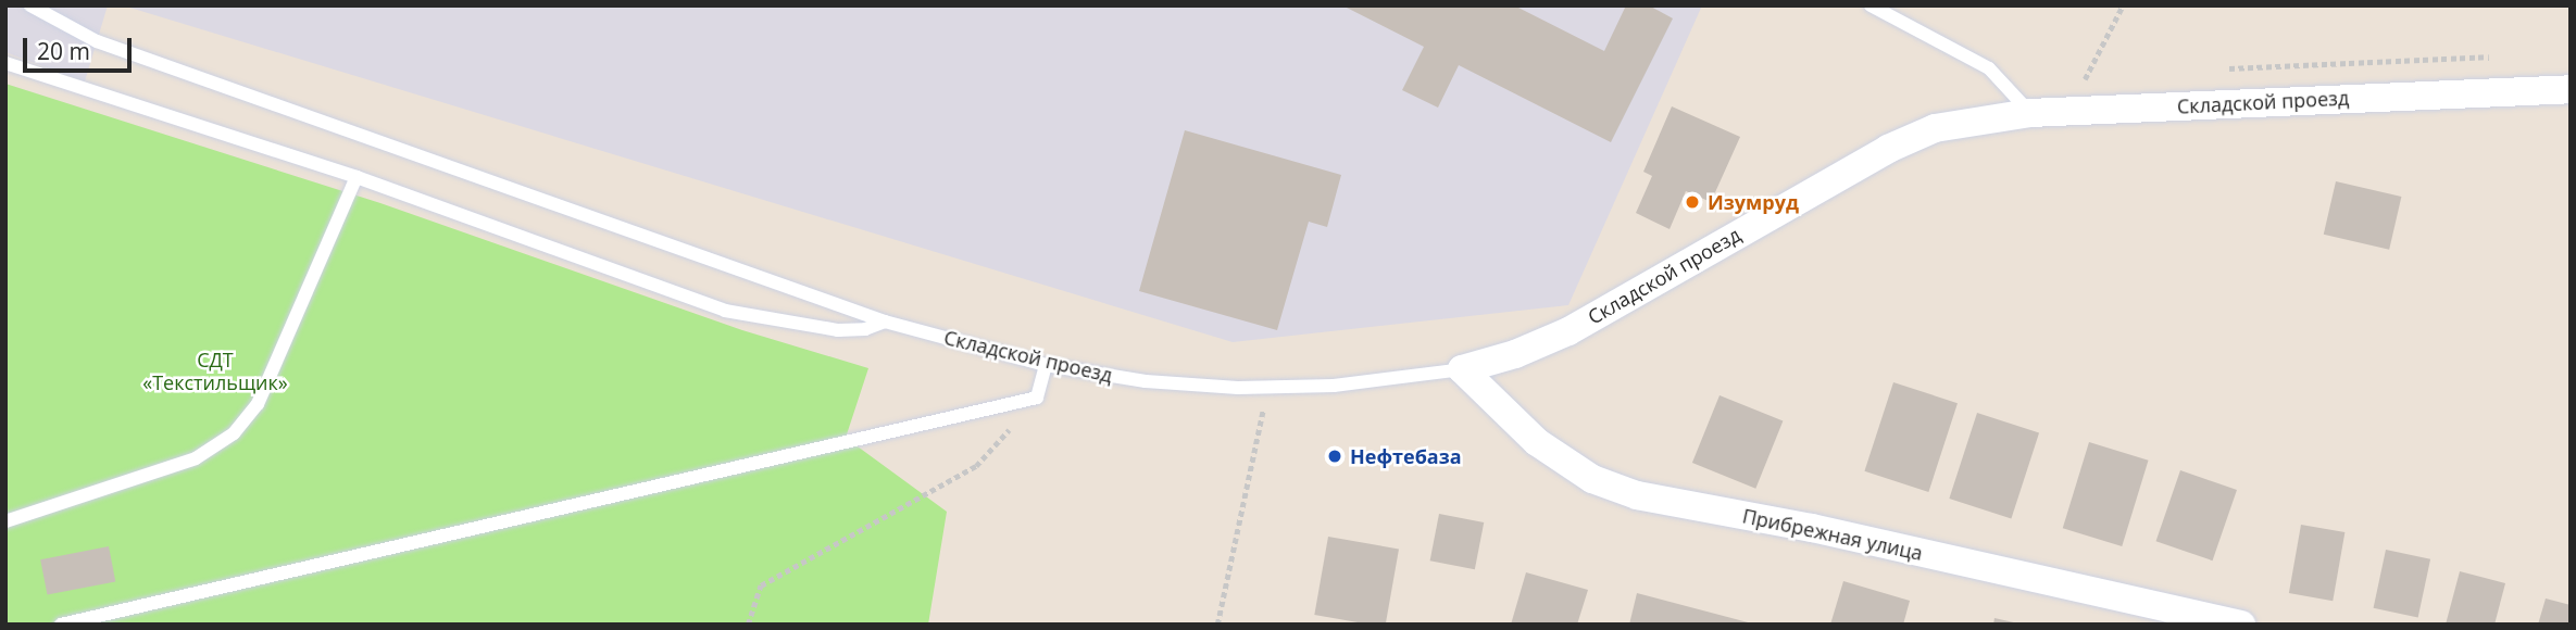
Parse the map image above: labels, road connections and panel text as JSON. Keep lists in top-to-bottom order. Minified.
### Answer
{"streets":{"street":["Складской проезд","Прибрежная улица"]},"crossings":[["Складской проезд","Прибрежная улица"]],"parks":["СДТ «Текстильщик»"],"places":["Изумруд","Нефтебаза"],"scale_bar":"20 m"}
